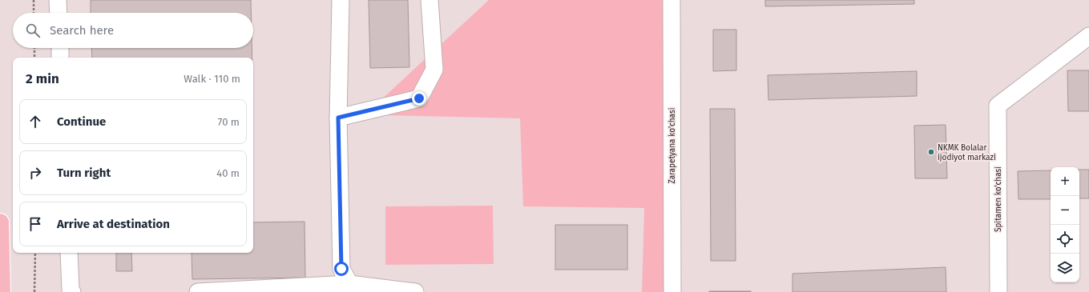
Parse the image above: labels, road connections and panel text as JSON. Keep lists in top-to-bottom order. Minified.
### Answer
{"streets":{"street":["Zarapetyana ko'chasi","Spitamen ko'chasi"]},"places":["NKMK Bolalar ijodiyot markazi"],"page":{"search":"Search here","heading":["2 min","Walk · 110 m"],"list":[["Continue","70 m"],["Turn right","40 m"],"Arrive at destination"],"map_buttons":["+","−"]}}
